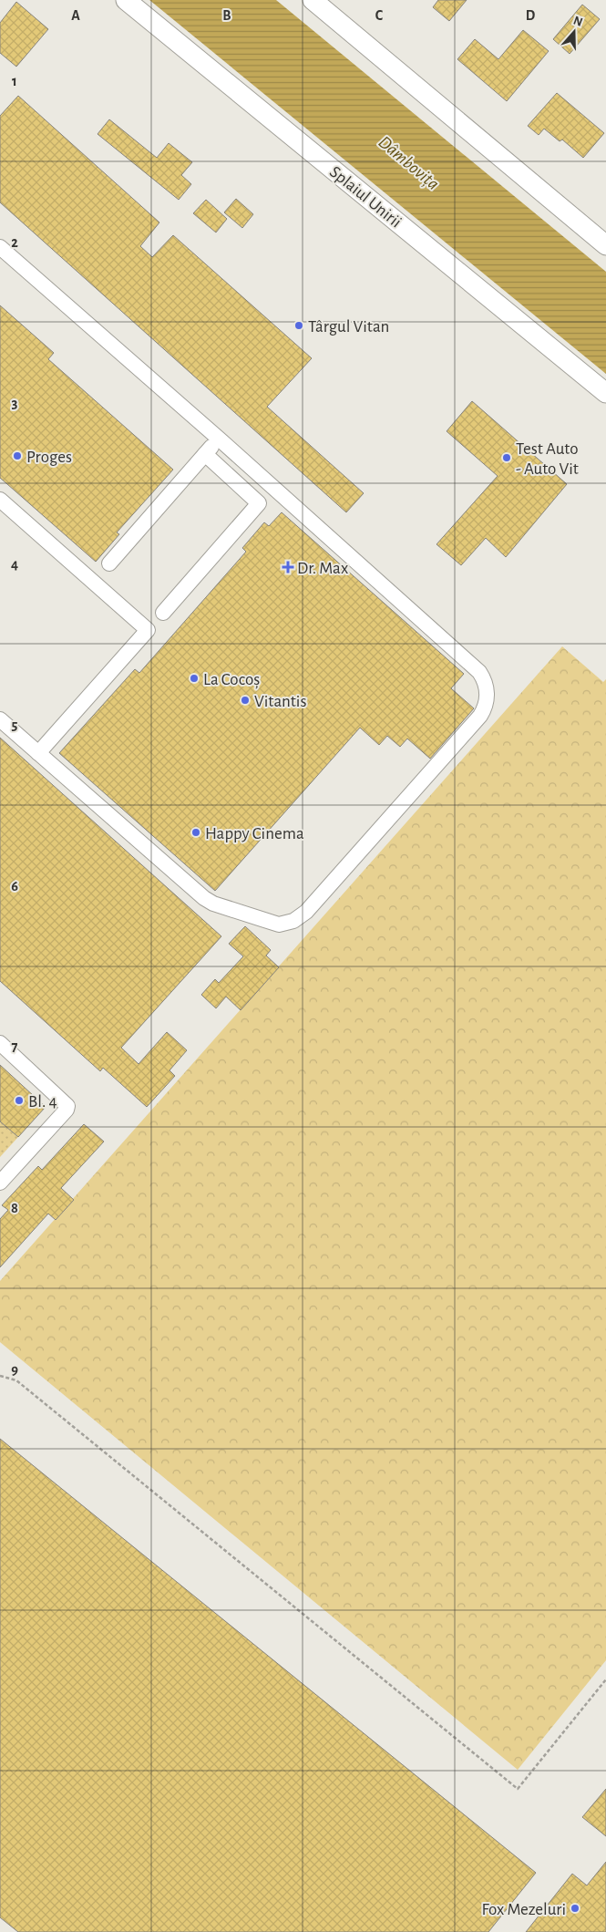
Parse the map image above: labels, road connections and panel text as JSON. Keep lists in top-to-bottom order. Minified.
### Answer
{"streets":{"main road":["Splaiul Unirii"]},"water":["Dâmbovița"],"places":{"other":["Târgul Vitan","Proges","Test Auto - Auto Vit","La Cocoș","Vitantis","Happy Cinema","Bl. 4","Fox Mezeluri"],"health":["Dr. Max"]},"north":"top","grid":{"columns":["A","B","C","D"],"rows":["1","2","3","4","5","6","7","8","9"]}}
